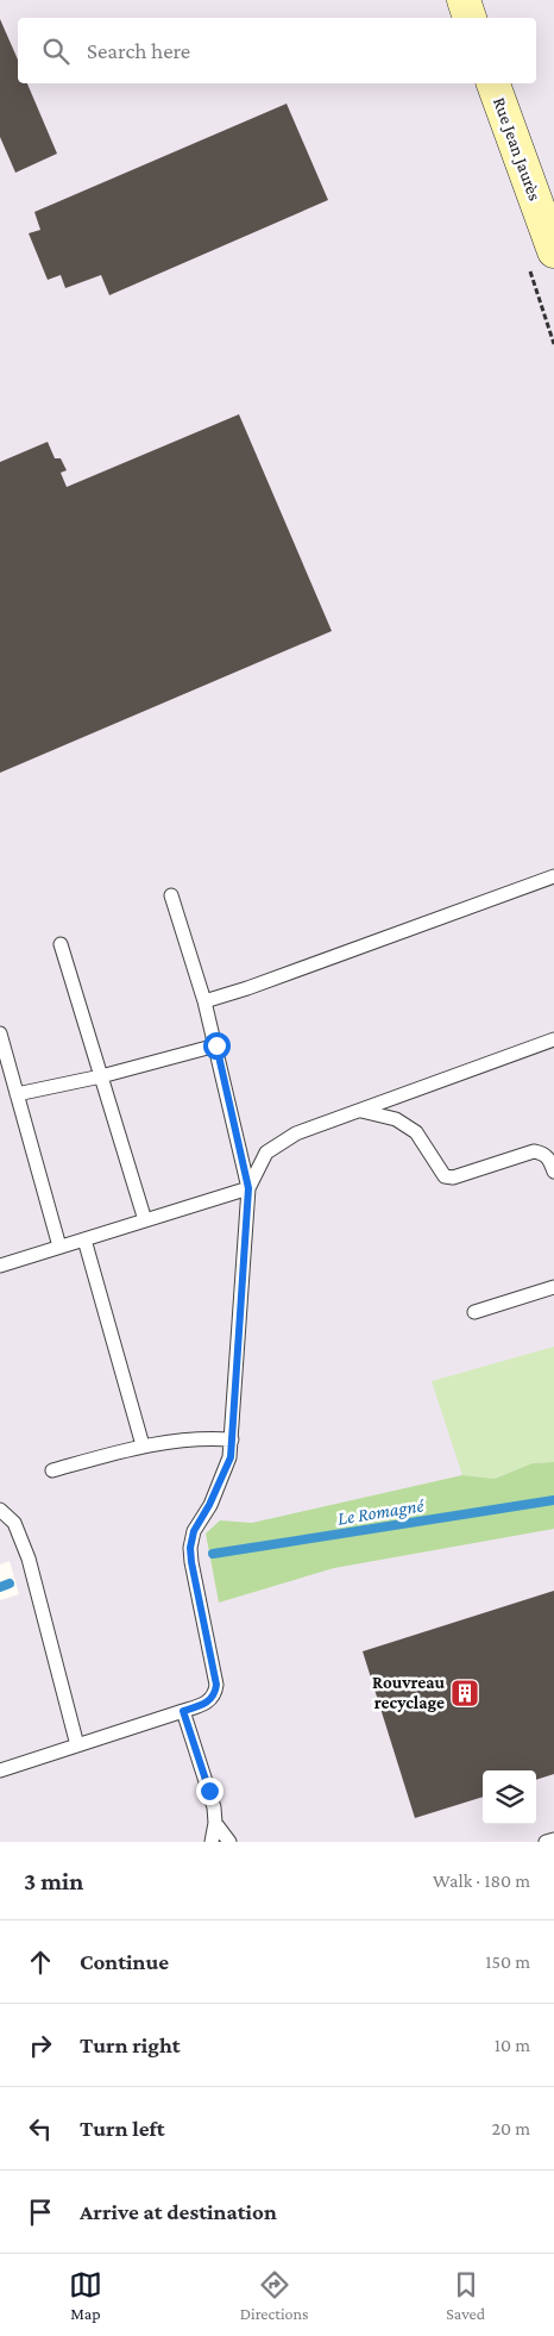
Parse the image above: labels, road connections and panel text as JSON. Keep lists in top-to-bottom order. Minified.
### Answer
{"streets":{"street":["Rue Jean Jaurès"]},"water":["Le Romagné"],"places":{"building":["Rouvreau recyclage"]},"page":{"search":"Search here","heading":["3 min","Walk · 180 m"],"list":[["Continue","150 m"],["Turn right","10 m"],["Turn left","20 m"],"Arrive at destination"],"nav":["Map","Directions","Saved"]}}
